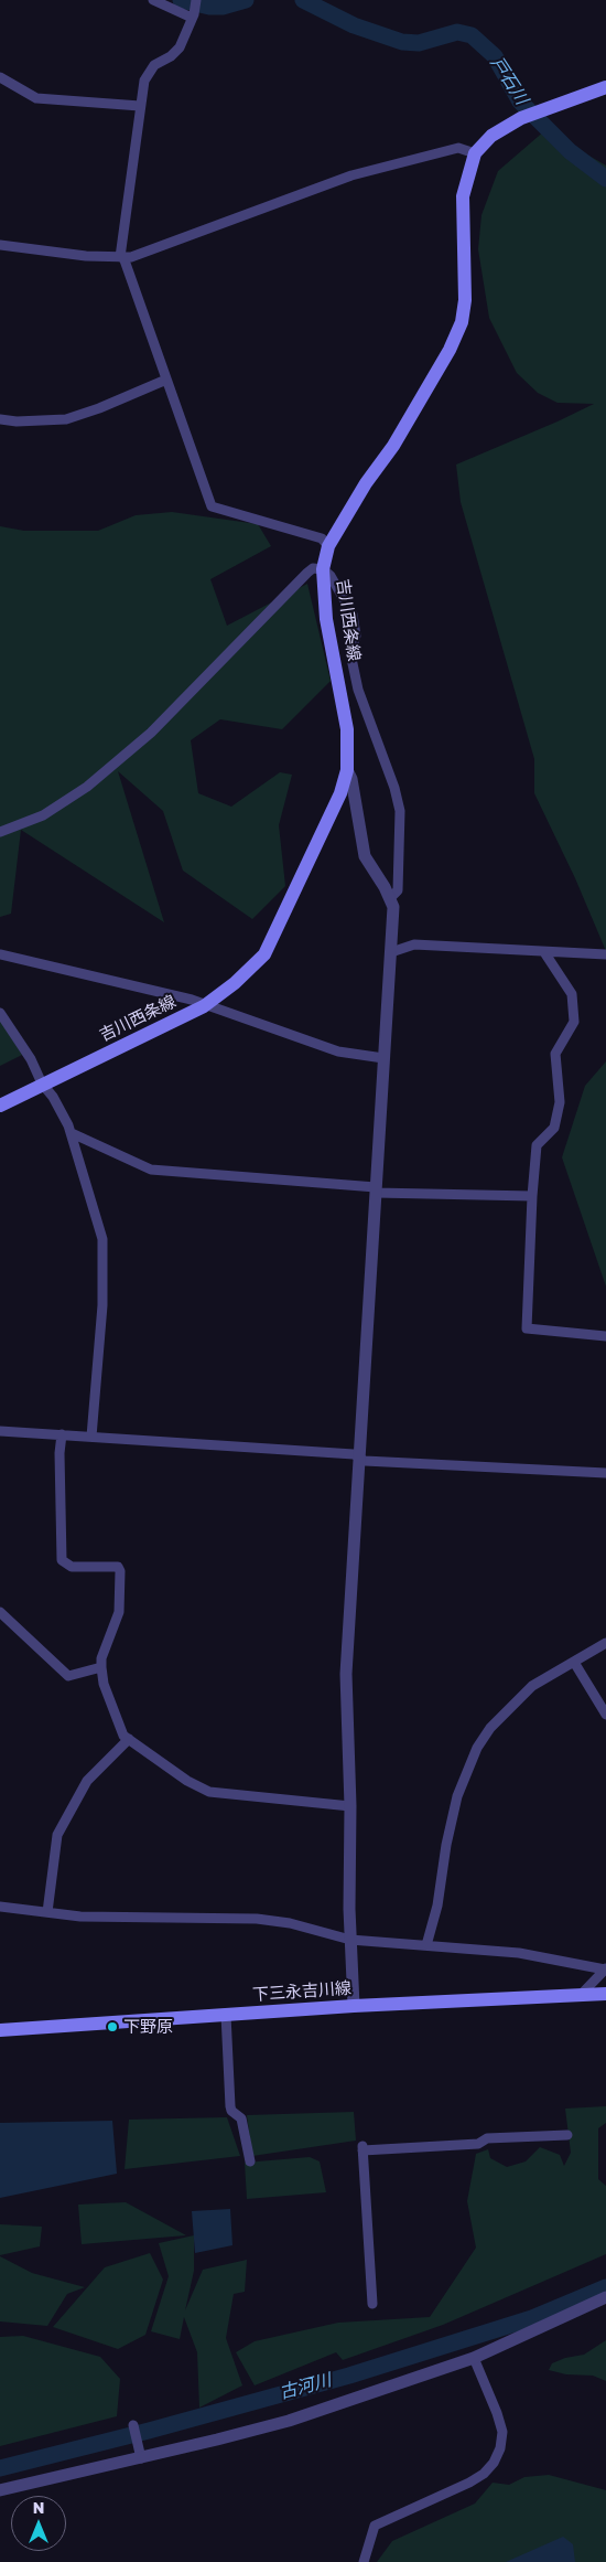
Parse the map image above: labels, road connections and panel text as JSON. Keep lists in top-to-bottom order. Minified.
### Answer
{"streets":{"main road":["吉川西条線","下三永吉川線"]},"water":["戸石川","古河川"],"places":["下野原"],"north":"top"}
